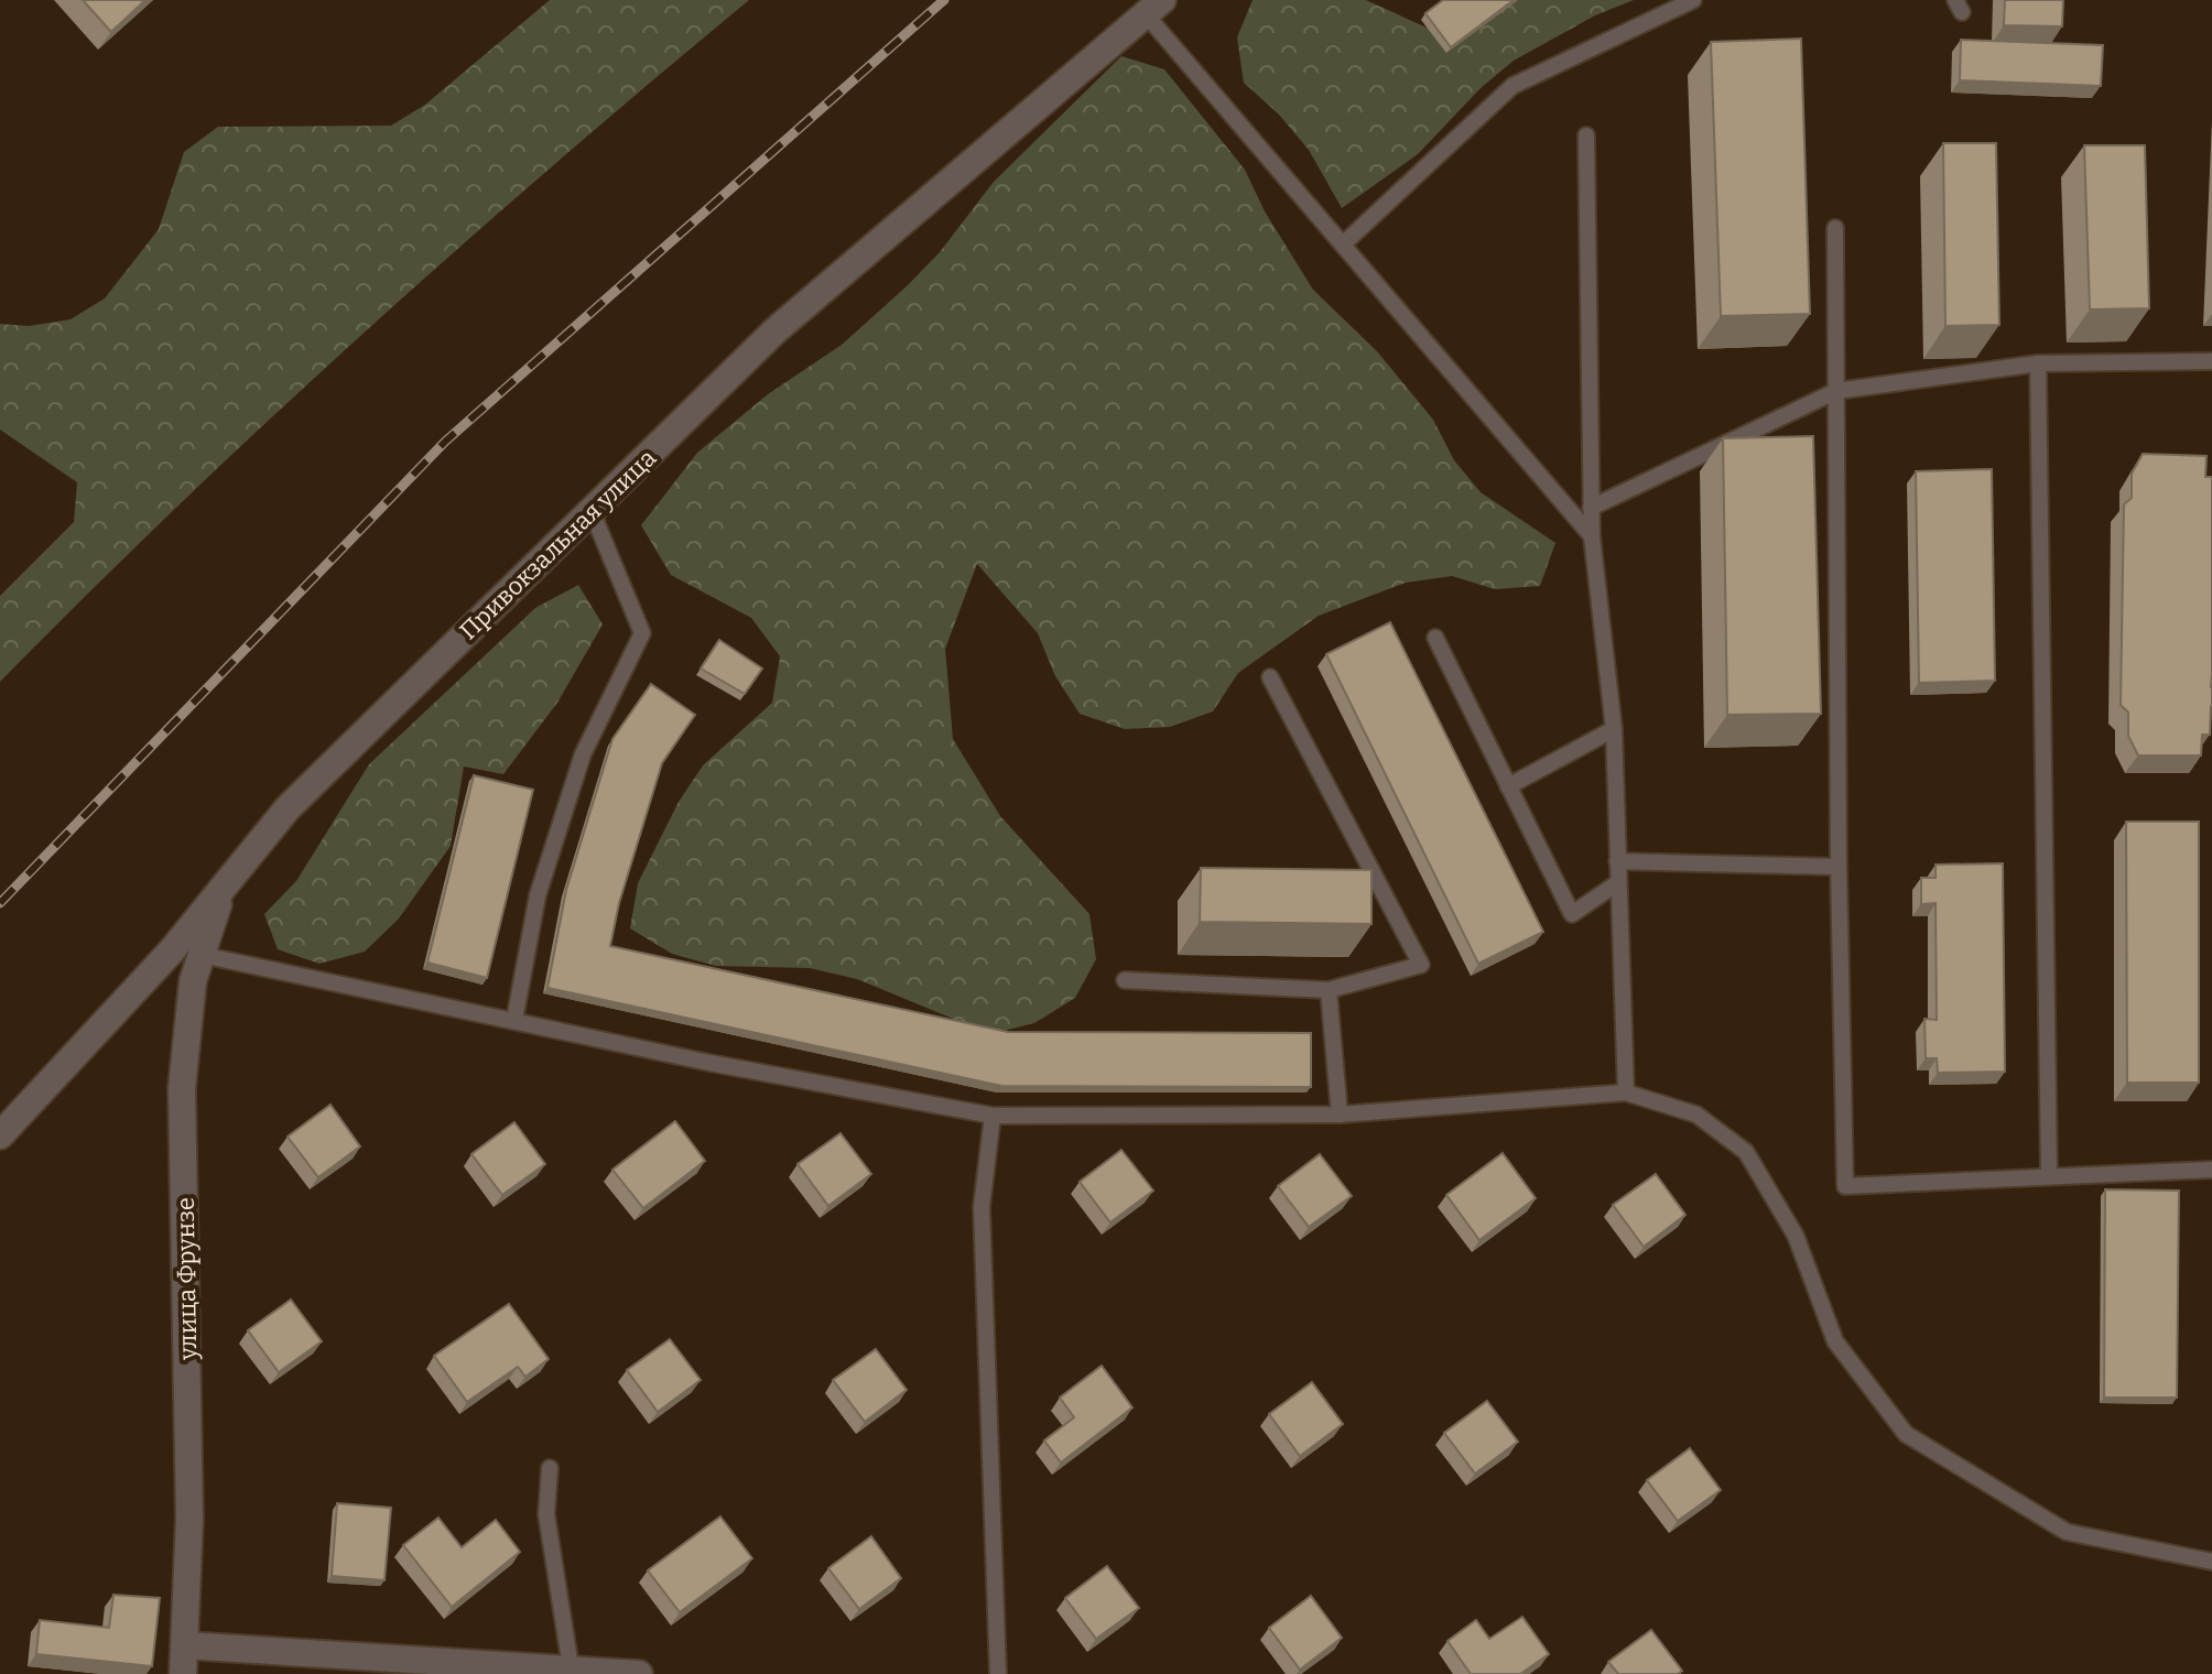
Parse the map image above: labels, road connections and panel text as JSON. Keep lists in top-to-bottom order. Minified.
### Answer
{"streets":{"street":["Привокзальная улица","улица Фрунзе"]},"crossings":[["Привокзальная улица","улица Фрунзе"]]}
